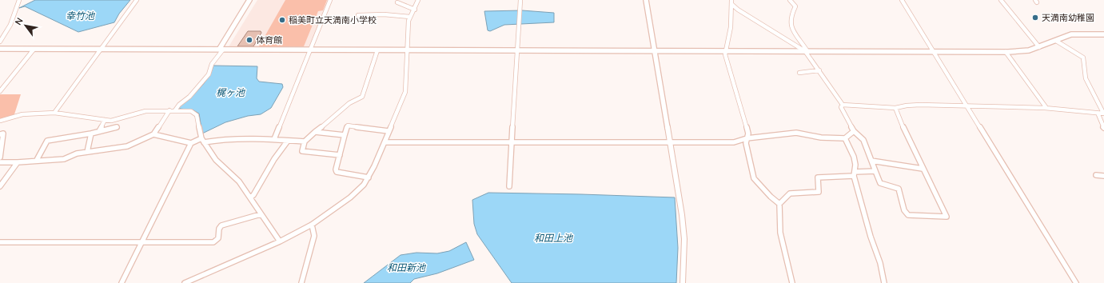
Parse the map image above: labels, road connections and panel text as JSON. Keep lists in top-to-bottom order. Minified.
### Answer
{"water":["幸竹池","梶ヶ池","和田上池","和田新池"],"places":["天満南幼稚園","稲美町立天満南小学校","体育館"],"north":"top left"}
